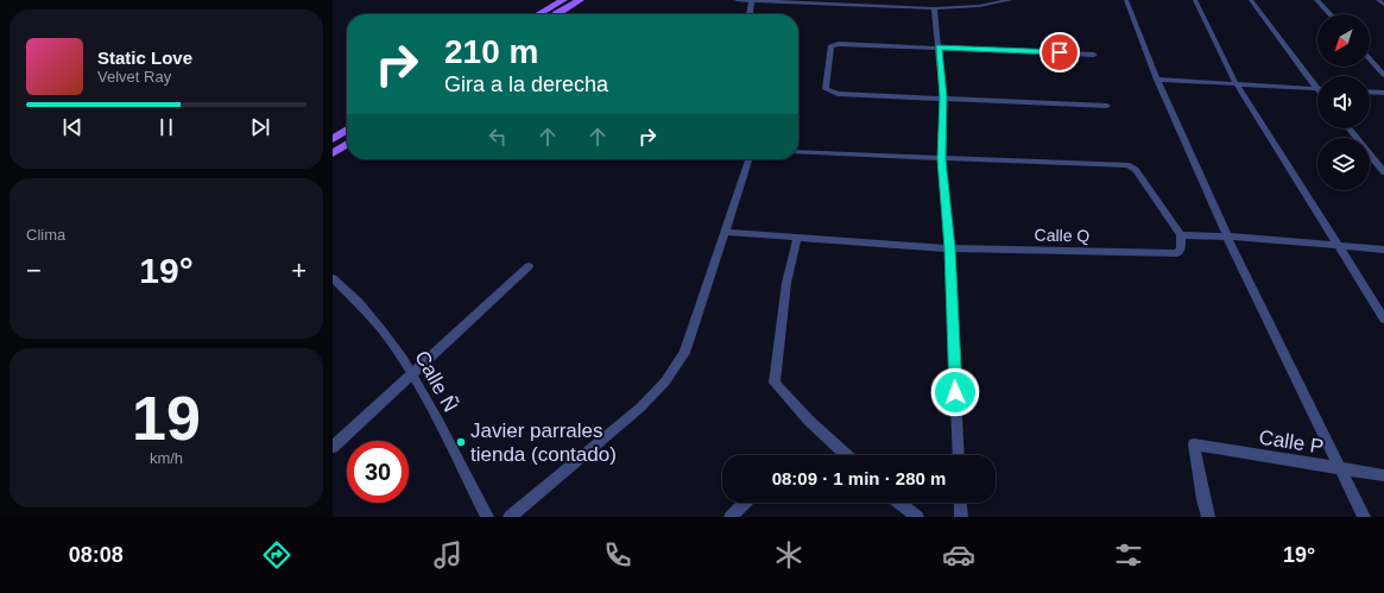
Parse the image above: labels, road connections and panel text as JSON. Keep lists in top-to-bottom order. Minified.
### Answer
{"streets":{"street":["Calle Q","Calle Ñ","Calle P"]},"places":["Javier parrales tienda (contado)"],"north":"bottom left","page":{"turn":["210 m","Gira a la derecha"],"song":["Static Love","Velvet Ray"],"tile":["Clima",["19","km/h"]],"heat":["−","19°","+"],"limit":"30","trip":"08:09 · 1 min · 280 m","tabs":["08:08","19°"]}}
